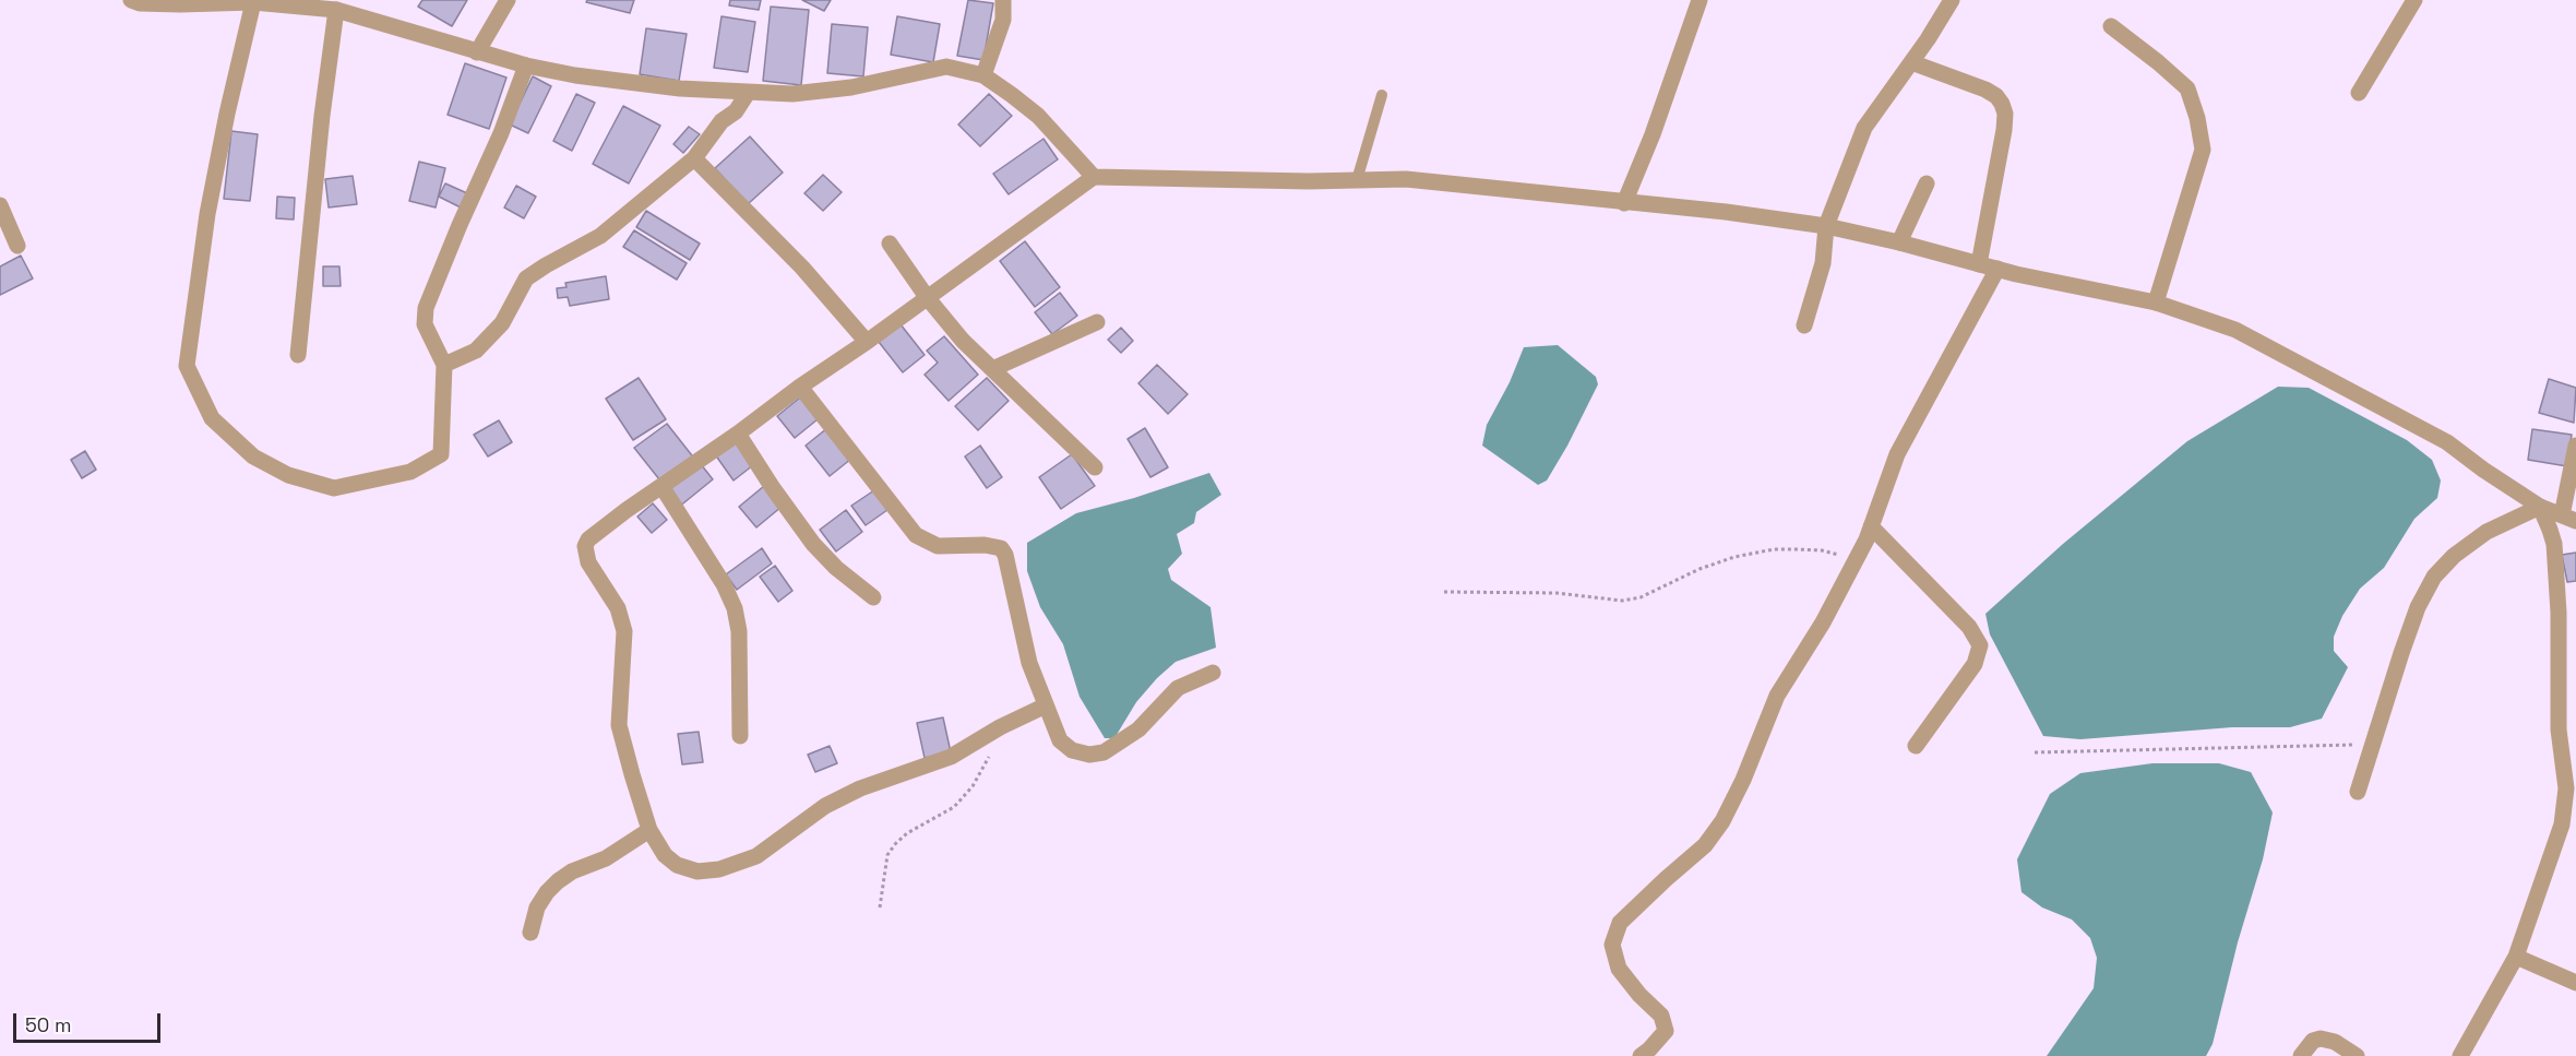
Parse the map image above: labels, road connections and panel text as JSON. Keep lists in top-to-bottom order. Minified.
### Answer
{"scale_bar":"50 m"}
